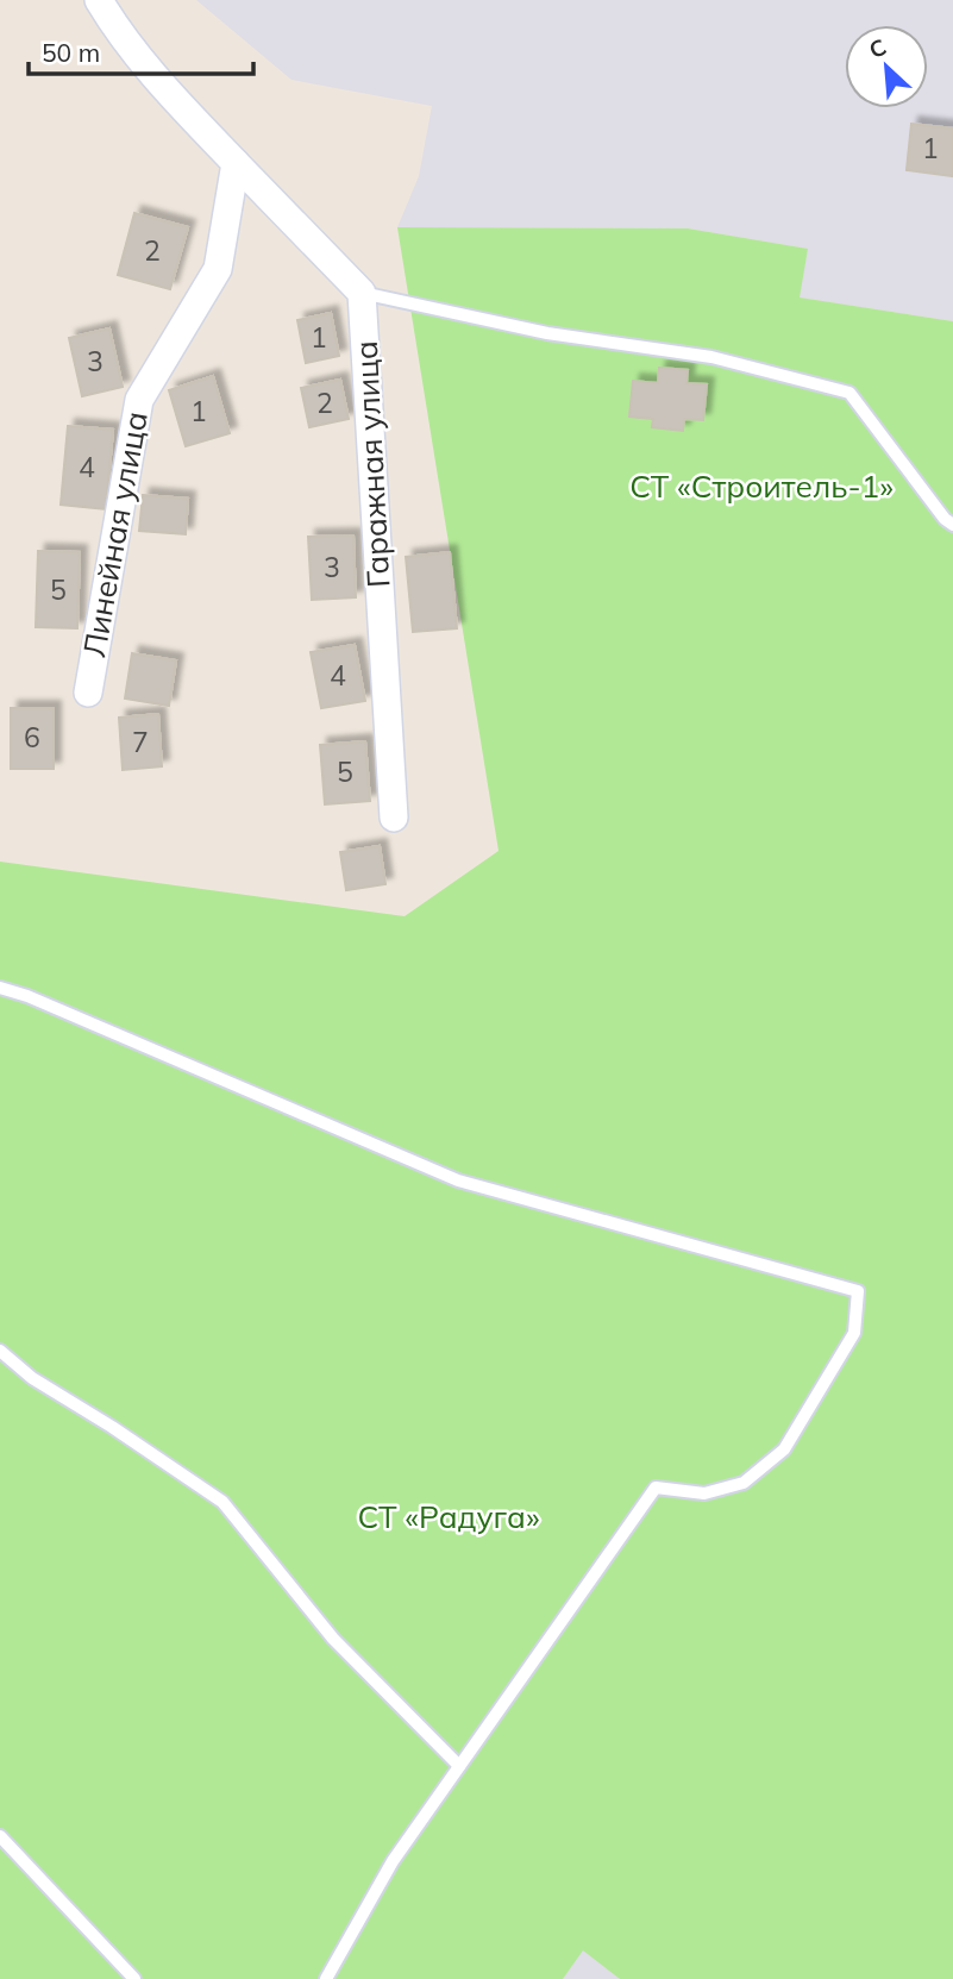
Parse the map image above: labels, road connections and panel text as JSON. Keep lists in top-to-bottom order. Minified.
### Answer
{"streets":{"street":["Гаражная улица","Линейная улица"]},"parks":["СТ «Строитель-1»","СТ «Радуга»"],"house_numbers":["1","2","1","3","2","1","4","3","5","4","6","7","5"],"scale_bar":"50 m","north":"top left"}
